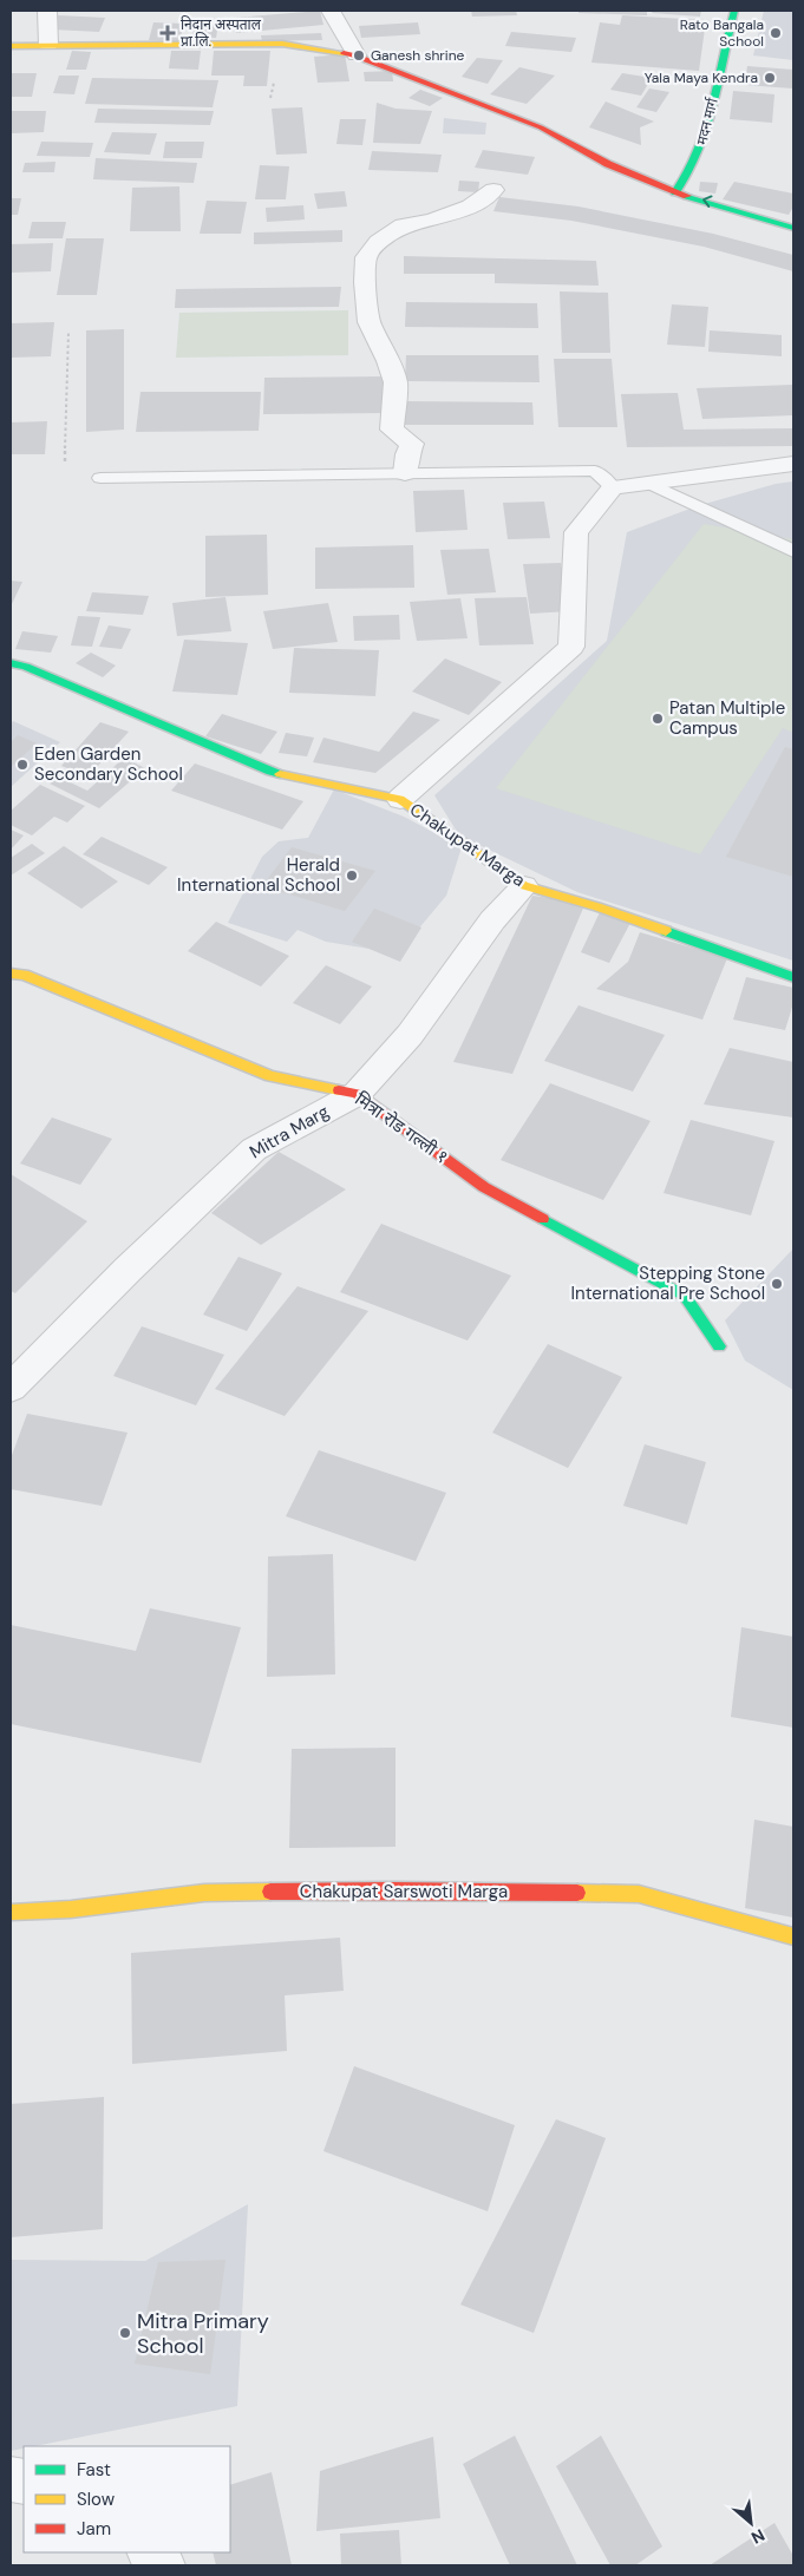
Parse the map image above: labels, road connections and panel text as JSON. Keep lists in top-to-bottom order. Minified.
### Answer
{"streets":{"street":["मदन मार्ग","Chakupat Marga","मित्रा रोड गल्ली १","Mitra Marg","Chakupat Sarswoti Marga"]},"crossings":[["Chakupat Marga","Mitra Marg"],["मित्रा रोड गल्ली १","Mitra Marg"]],"places":{"health":["निदान अस्पताल प्रा.लि."],"other":["Rato Bangala School","Ganesh shrine","Yala Maya Kendra","Patan Multiple Campus","Eden Garden Secondary School","Herald International School","Stepping Stone International Pre School","Mitra Primary School"]},"legend":["Fast","Slow","Jam"],"north":"bottom right"}
